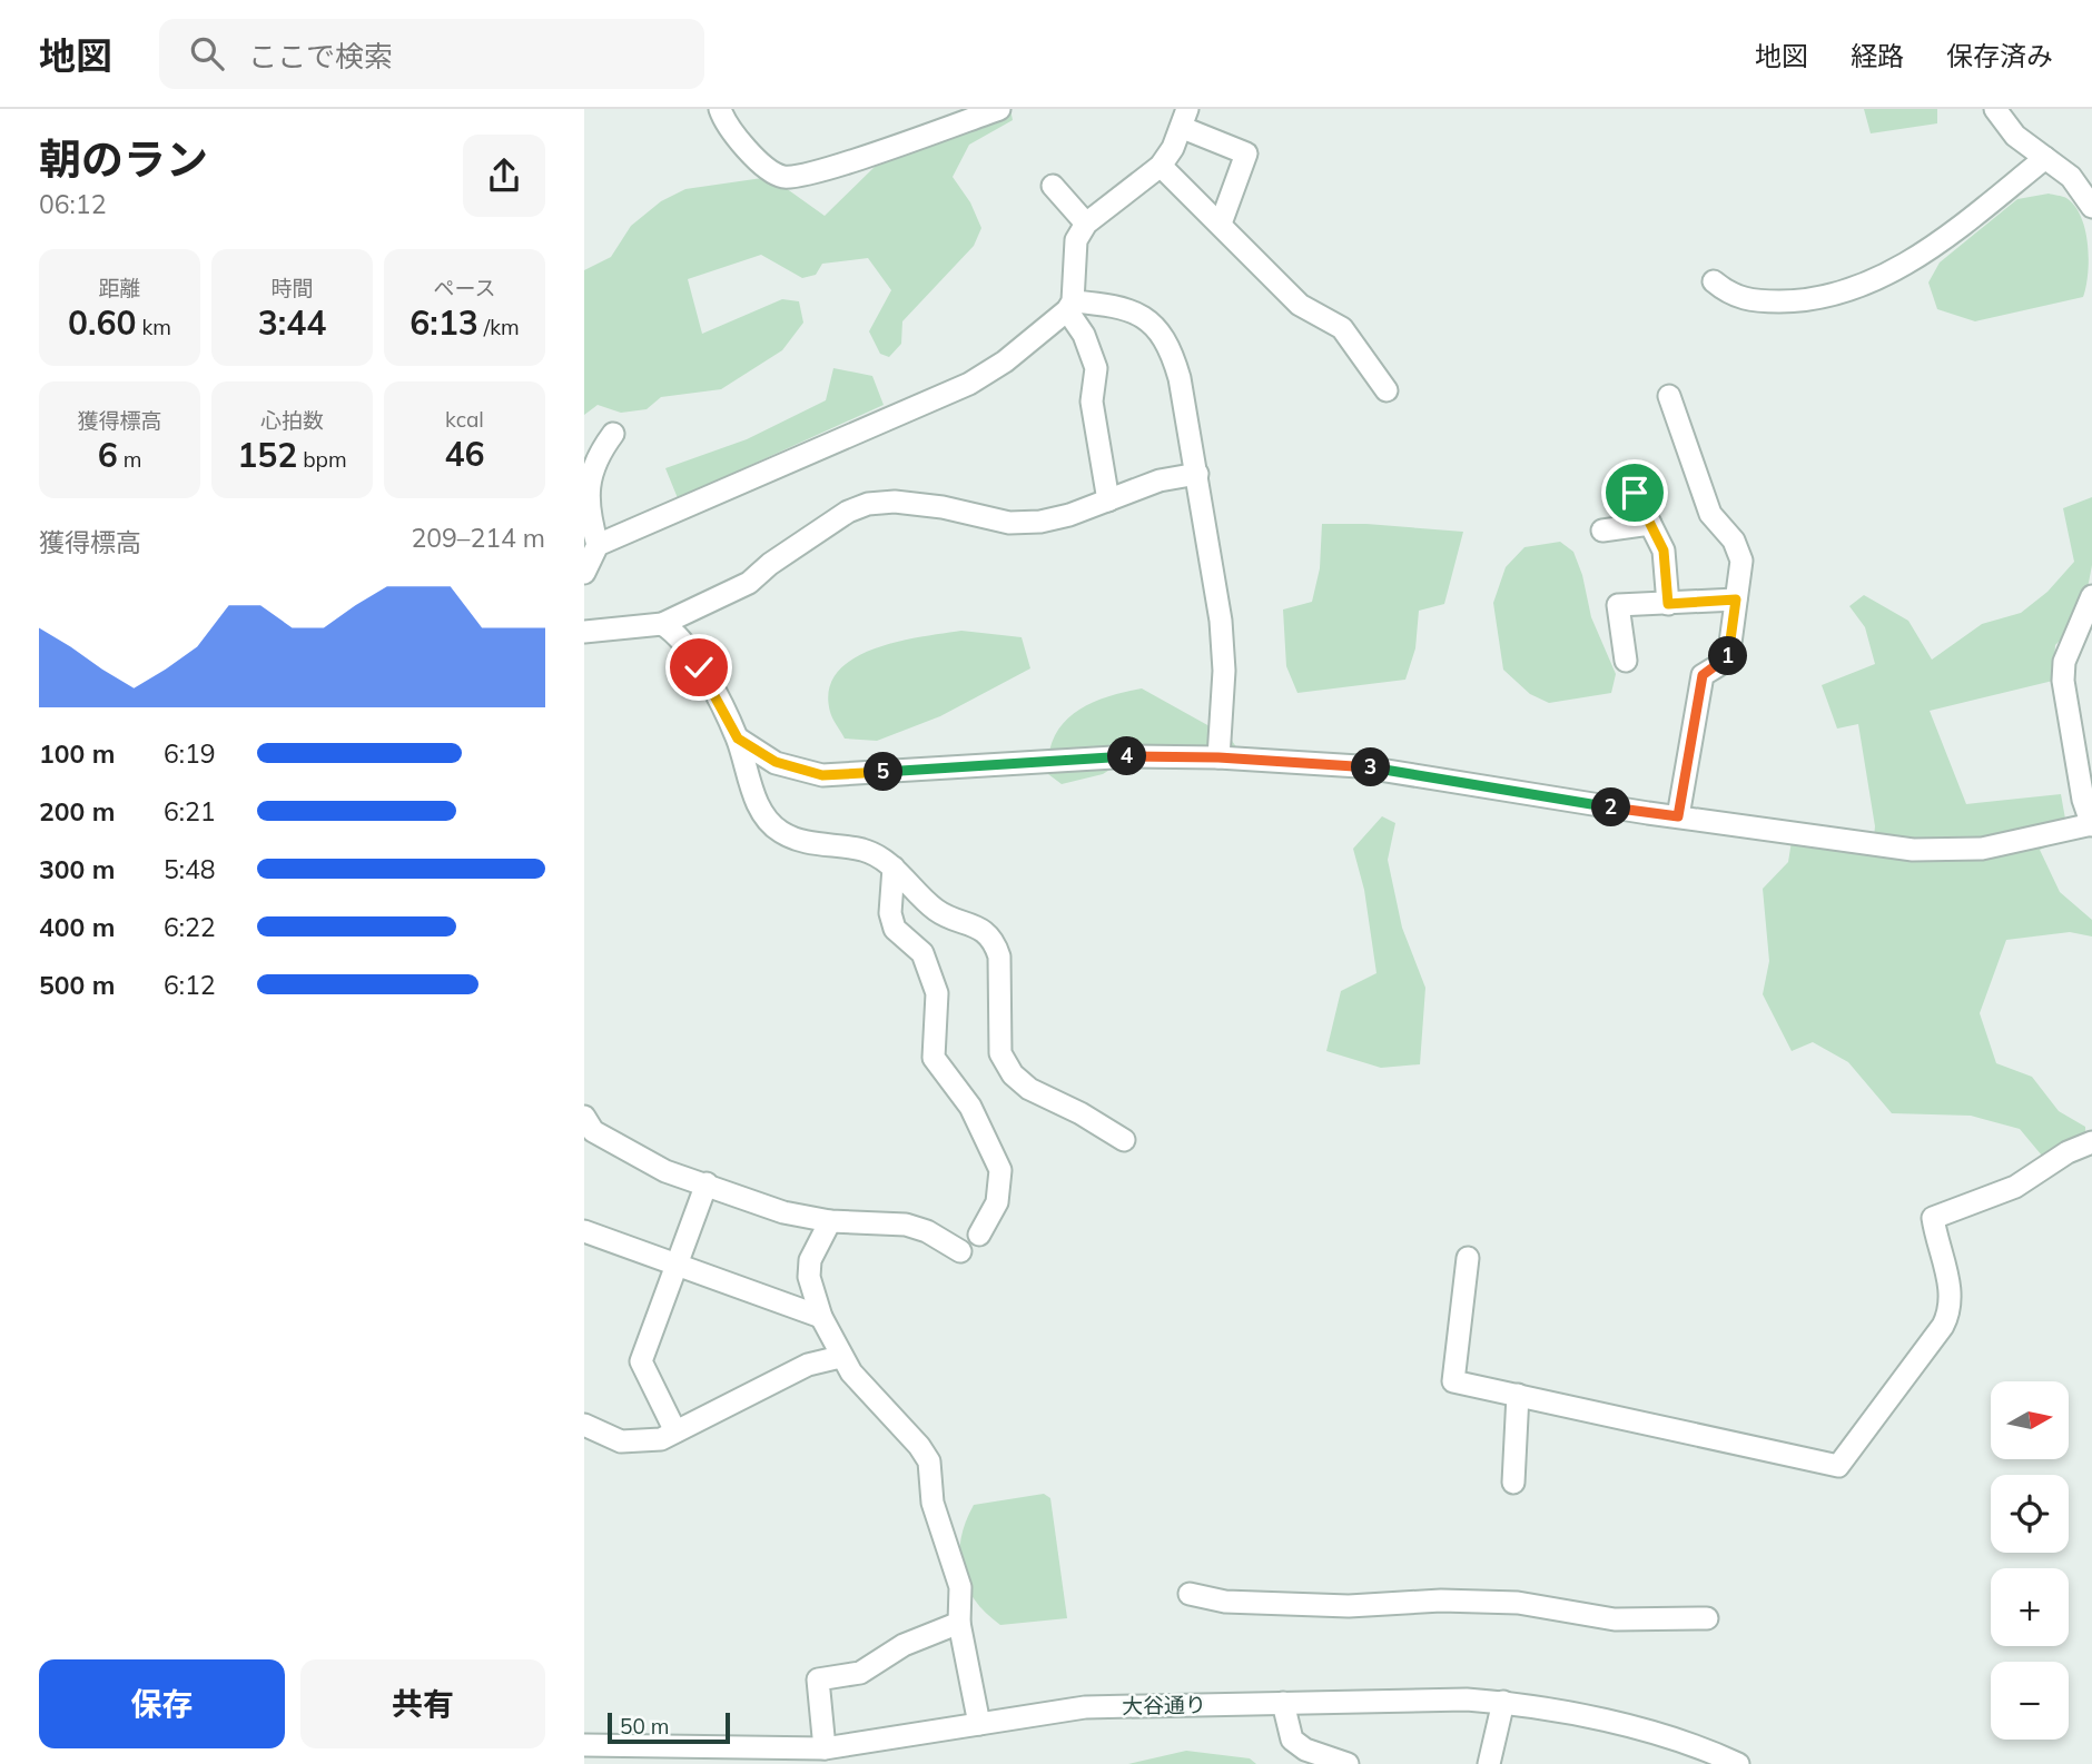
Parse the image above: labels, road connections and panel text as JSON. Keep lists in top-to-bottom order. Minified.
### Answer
{"streets":{"street":["大谷通り"]},"scale_bar":"50 m","north":"right","page":{"header":"地図","search":"ここで検索","nav":["地図","経路","保存済み"],"heading":["朝のラン","06:12"],"stats":[["距離","0.60 km"],["時間","3:44"],["ペース","6:13 /km"],["獲得標高","6 m"],["心拍数","152 bpm"],["kcal","46"]],"chart":["獲得標高","209–214 m"],"pins":["1","4","3","5","2"],"list":[{"name":"100 m","note":"6:19"},{"name":"200 m","note":"6:21"},{"name":"300 m","note":"5:48"},{"name":"400 m","note":"6:22"},{"name":"500 m","note":"6:12"}],"map_buttons":["+","−"],"buttons":["保存","共有"],"scale":"50 m"}}
